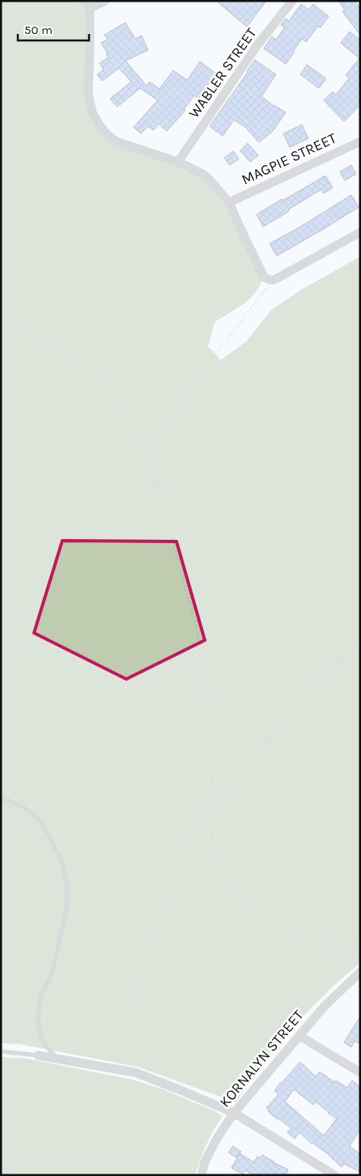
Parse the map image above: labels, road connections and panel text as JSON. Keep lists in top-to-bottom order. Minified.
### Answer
{"streets":{"street":["WABLER STREET","MAGPIE STREET","KORNALYN STREET"]},"scale_bar":"50 m"}
